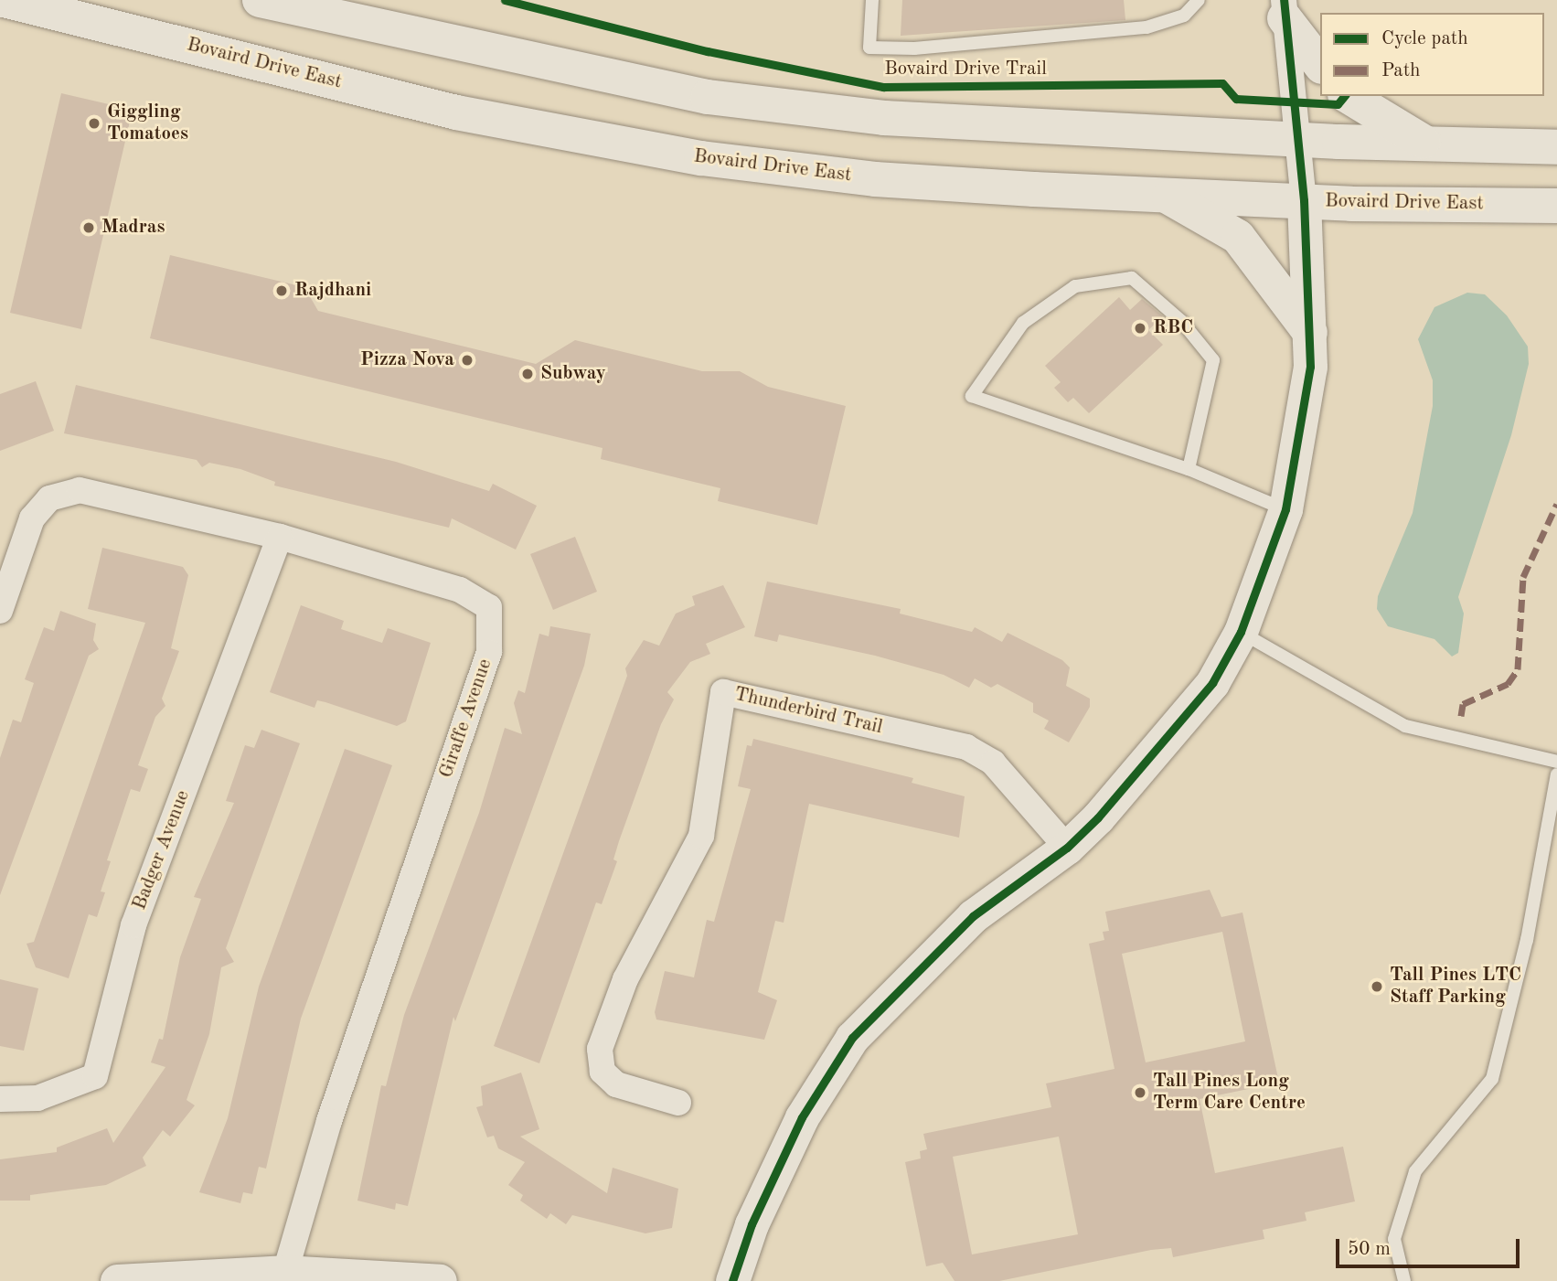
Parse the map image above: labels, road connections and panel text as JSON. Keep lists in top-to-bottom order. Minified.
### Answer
{"streets":{"main road":["Bovaird Drive East"],"street":["Thunderbird Trail","Giraffe Avenue","Badger Avenue"],"cycle path":["Bovaird Drive Trail"]},"crossings":[["Giraffe Avenue","Badger Avenue"]],"places":["Giggling Tomatoes","Madras","Rajdhani","RBC","Pizza Nova","Subway","Tall Pines LTC Staff Parking","Tall Pines Long Term Care Centre"],"legend":["Cycle path","Path"],"scale_bar":"50 m"}
